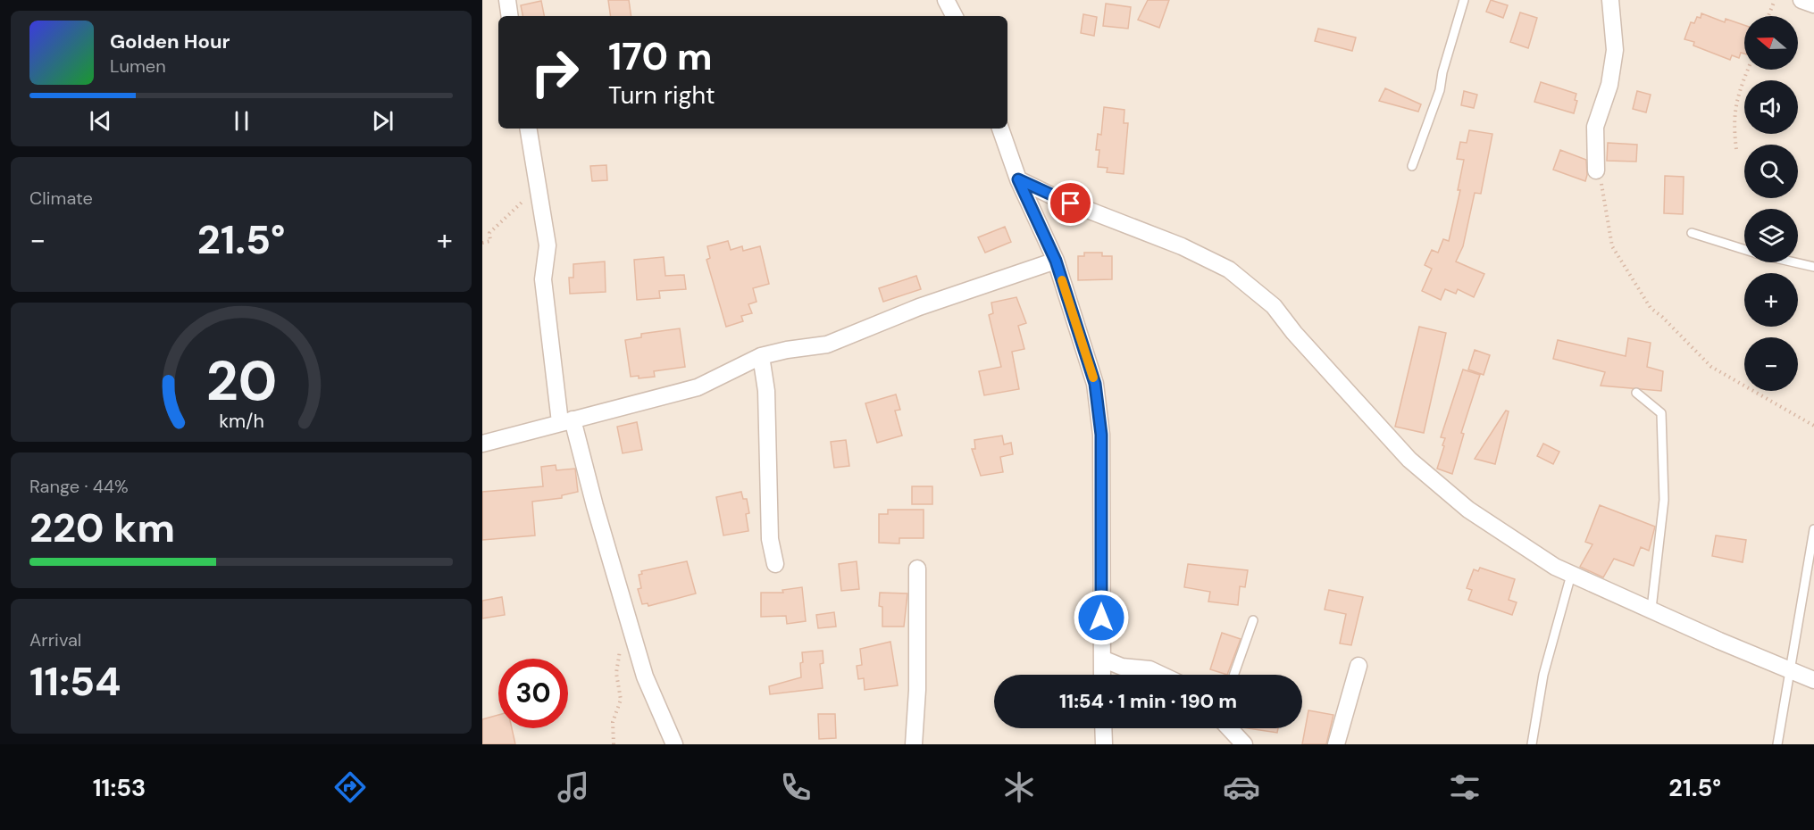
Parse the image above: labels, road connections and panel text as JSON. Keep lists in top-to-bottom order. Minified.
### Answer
{"north":"left","page":{"map_buttons":["+","−"],"turn":["170 m","Turn right"],"song":["Golden Hour","Lumen"],"tile":["Climate",["Range · 44%","220 km"],["Arrival","11:54"]],"heat":["−","21.5°","+"],"limit":"30","trip":"11:54 · 1 min · 190 m","tabs":["11:53","21.5°"],"gauge":["20","km/h"]}}
